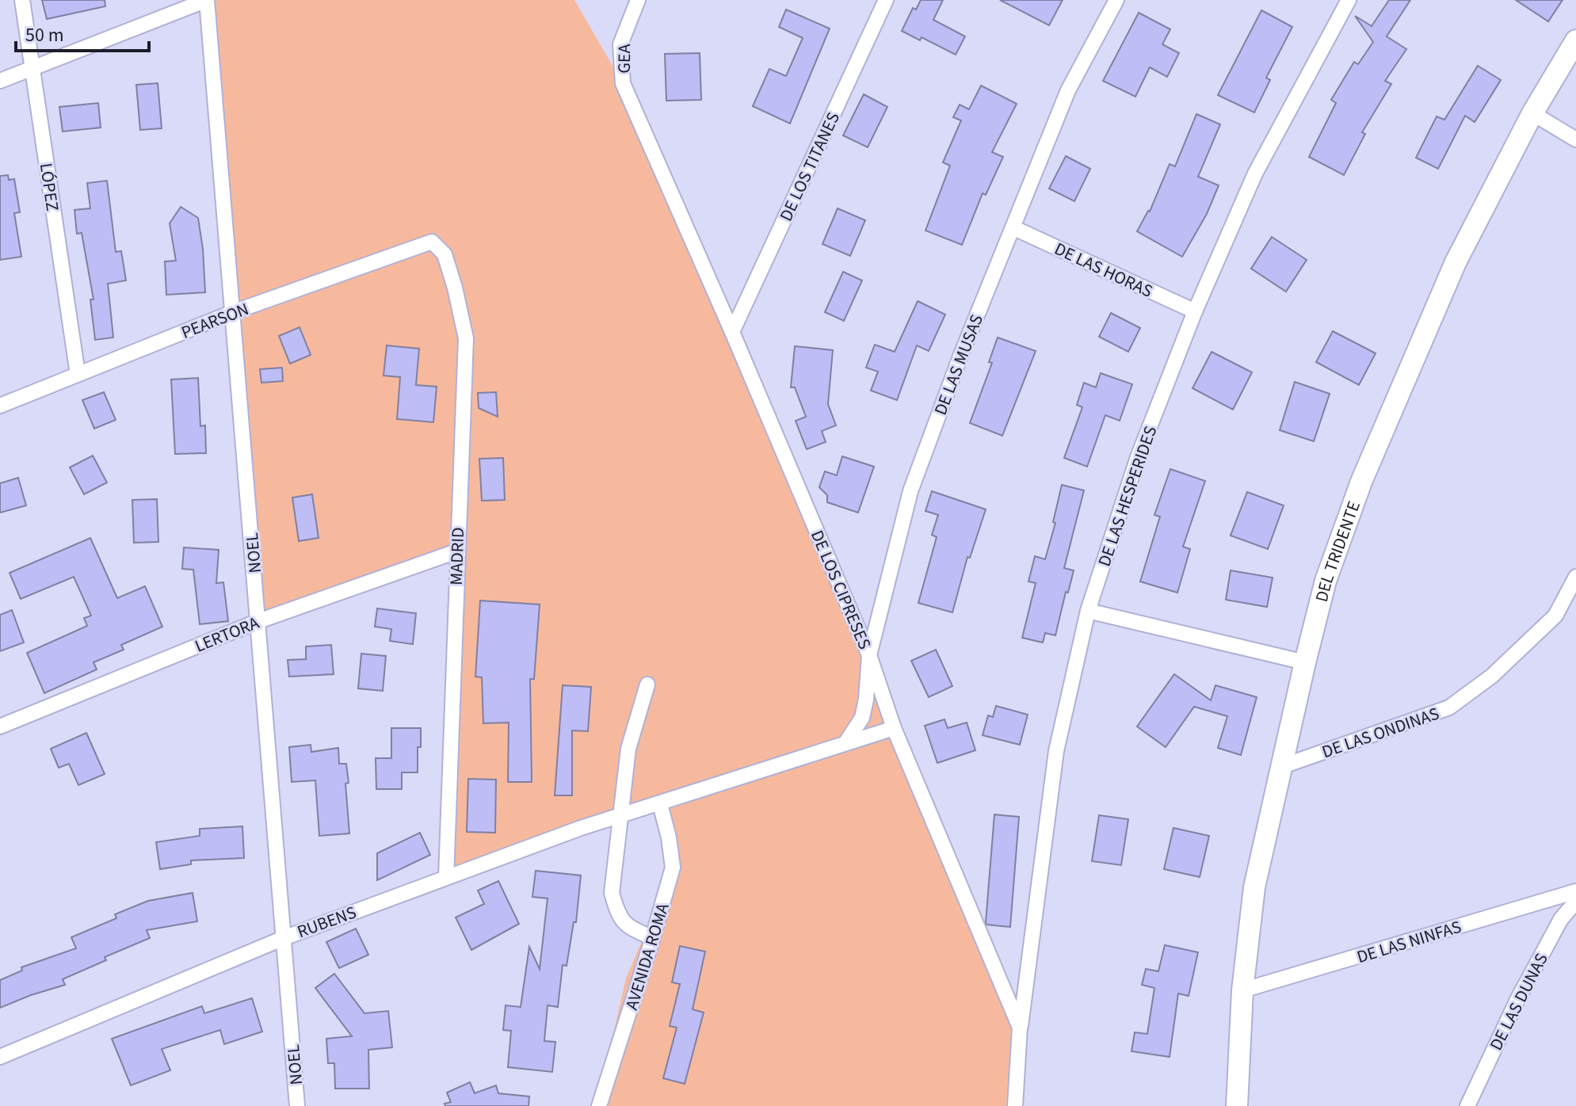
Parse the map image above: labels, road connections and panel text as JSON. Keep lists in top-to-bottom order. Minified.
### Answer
{"streets":{"main road":["DEL TRIDENTE"],"street":["GEA","DE LOS TITANES","LÓPEZ","DE LAS HORAS","PEARSON","DE LAS MUSAS","DE LAS HESPERIDES","NOEL","MADRID","DE LOS CIPRESES","LERTORA","DE LAS ONDINAS","RUBENS","DE LAS NINFAS","AVENIDA ROMA","DE LAS DUNAS"]},"crossings":[["GEA","DE LOS CIPRESES"],["DE LOS TITANES","DE LOS CIPRESES"],["LÓPEZ","PEARSON"],["DE LAS HORAS","DE LAS MUSAS"],["DE LAS HORAS","DE LAS HESPERIDES"],["PEARSON","NOEL"],["PEARSON","MADRID"],["DE LAS MUSAS","DE LOS CIPRESES"],["DE LAS MUSAS","RUBENS"],["DE LAS HESPERIDES","DE LOS CIPRESES"],["DEL TRIDENTE","DE LAS ONDINAS"],["DEL TRIDENTE","DE LAS NINFAS"],["NOEL","LERTORA"],["NOEL","RUBENS"],["MADRID","LERTORA"],["MADRID","RUBENS"],["DE LOS CIPRESES","RUBENS"],["RUBENS","AVENIDA ROMA"]],"scale_bar":"50 m"}
